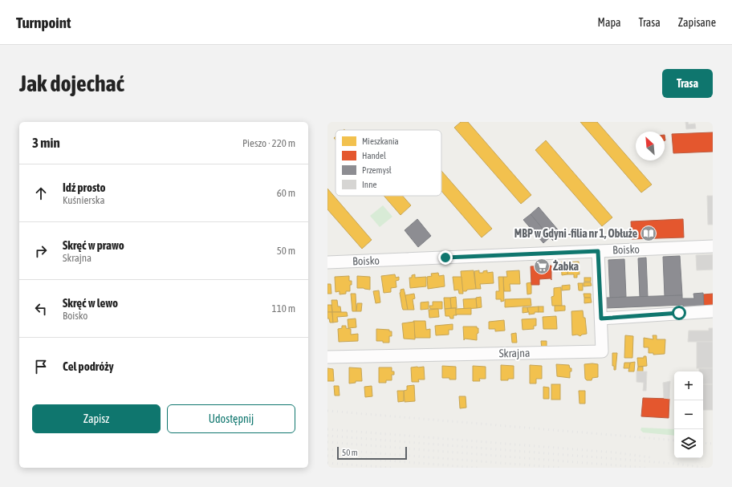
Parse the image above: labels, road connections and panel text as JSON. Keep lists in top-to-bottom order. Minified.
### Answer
{"streets":{"street":["Boisko","Skrajna"]},"crossings":[["Boisko","Skrajna"]],"places":{"library":["MBP w Gdyni -filia nr 1, Obłuże"],"supermarket":["Żabka"]},"legend":["Mieszkania","Handel","Przemysł","Inne"],"scale_bar":"50 m","north":"top left","page":{"header":"Turnpoint","nav":["Mapa","Trasa","Zapisane"],"buttons":["Trasa",["Zapisz","Udostępnij"]],"title":"Jak dojechać","heading":["3 min","Pieszo · 220 m"],"list":[["Idź prosto","Kuśnierska","60 m"],["Skręć w prawo","Skrajna","50 m"],["Skręć w lewo","Boisko","110 m"],"Cel podróży"],"map_buttons":["+","−"],"scale":"50 m"}}
